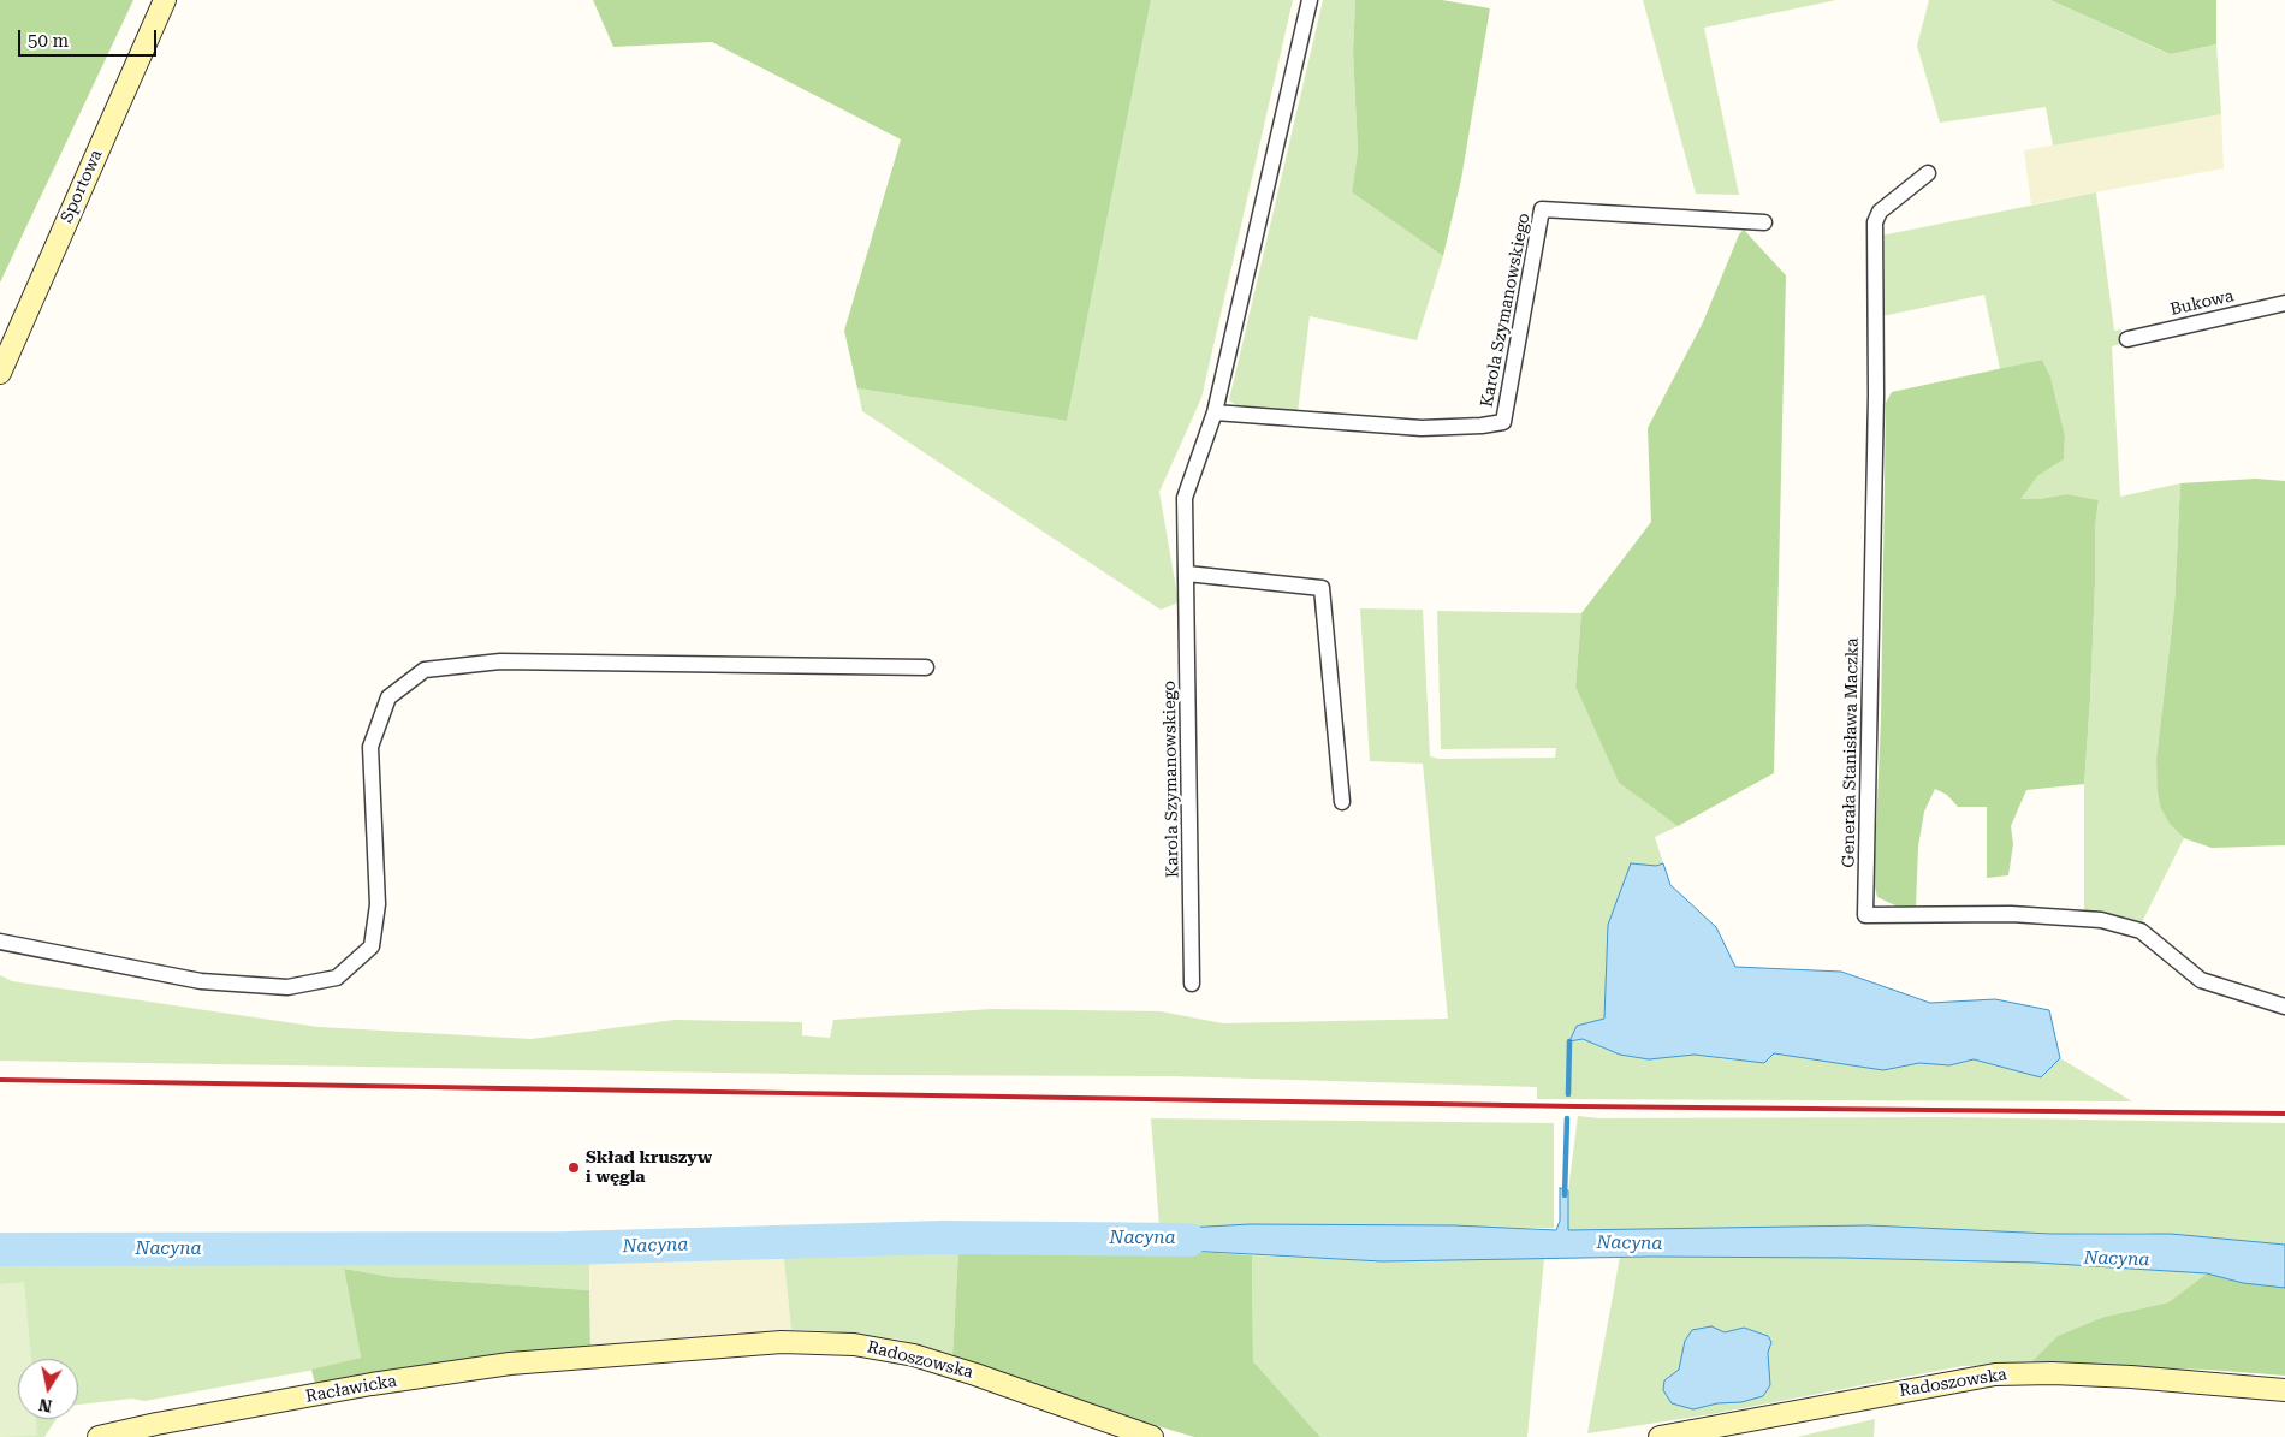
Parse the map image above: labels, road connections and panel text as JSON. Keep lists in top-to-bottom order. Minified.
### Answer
{"streets":{"street":["Sportowa","Bukowa","Karola Szymanowskiego","Generała Stanisława Maczka","Radoszowska","Racławicka"]},"crossings":[["Radoszowska","Racławicka"]],"water":["Nacyna"],"places":["Skład kruszyw i węgla"],"scale_bar":"50 m","north":"bottom"}
